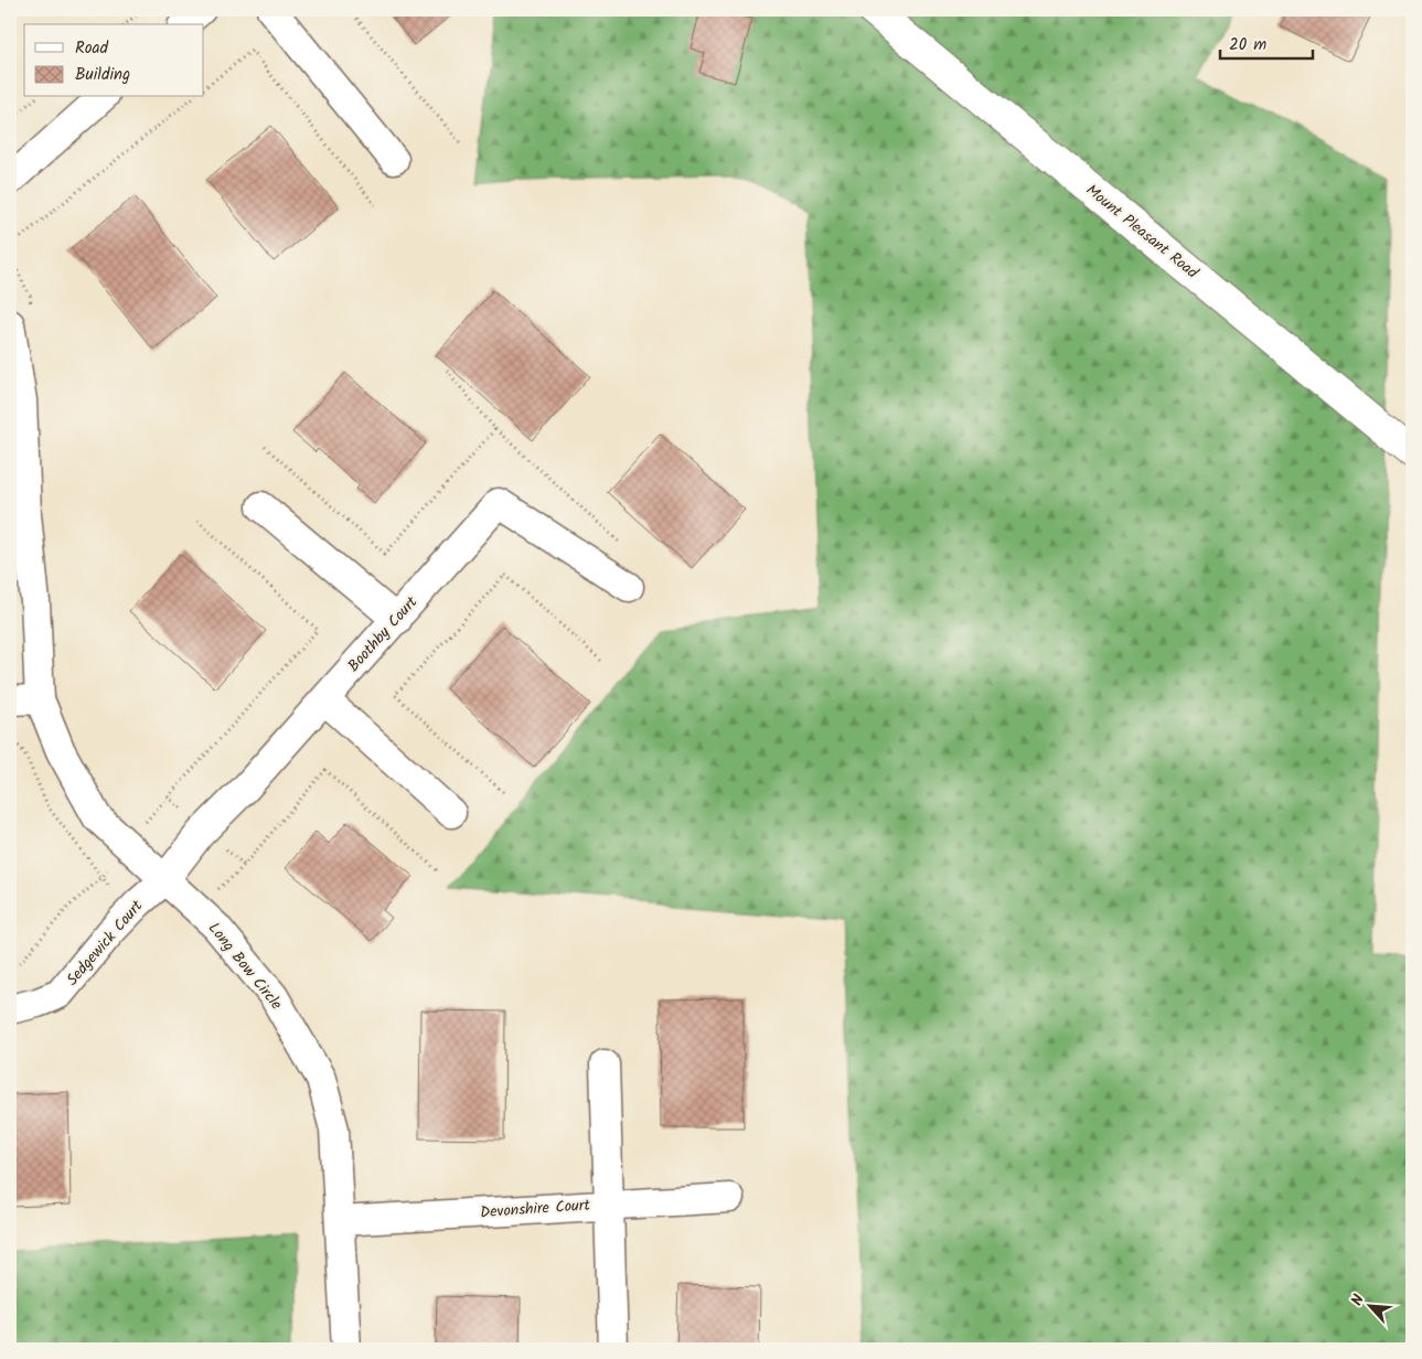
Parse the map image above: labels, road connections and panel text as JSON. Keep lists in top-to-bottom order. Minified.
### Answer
{"streets":{"street":["Mount Pleasant Road","Boothby Court","Sedgewick Court","Long Bow Circle","Devonshire Court"]},"crossings":[["Boothby Court","Sedgewick Court"],["Boothby Court","Long Bow Circle"],["Sedgewick Court","Long Bow Circle"],["Long Bow Circle","Devonshire Court"]],"legend":["Road","Building"],"scale_bar":"20 m","north":"top left"}
